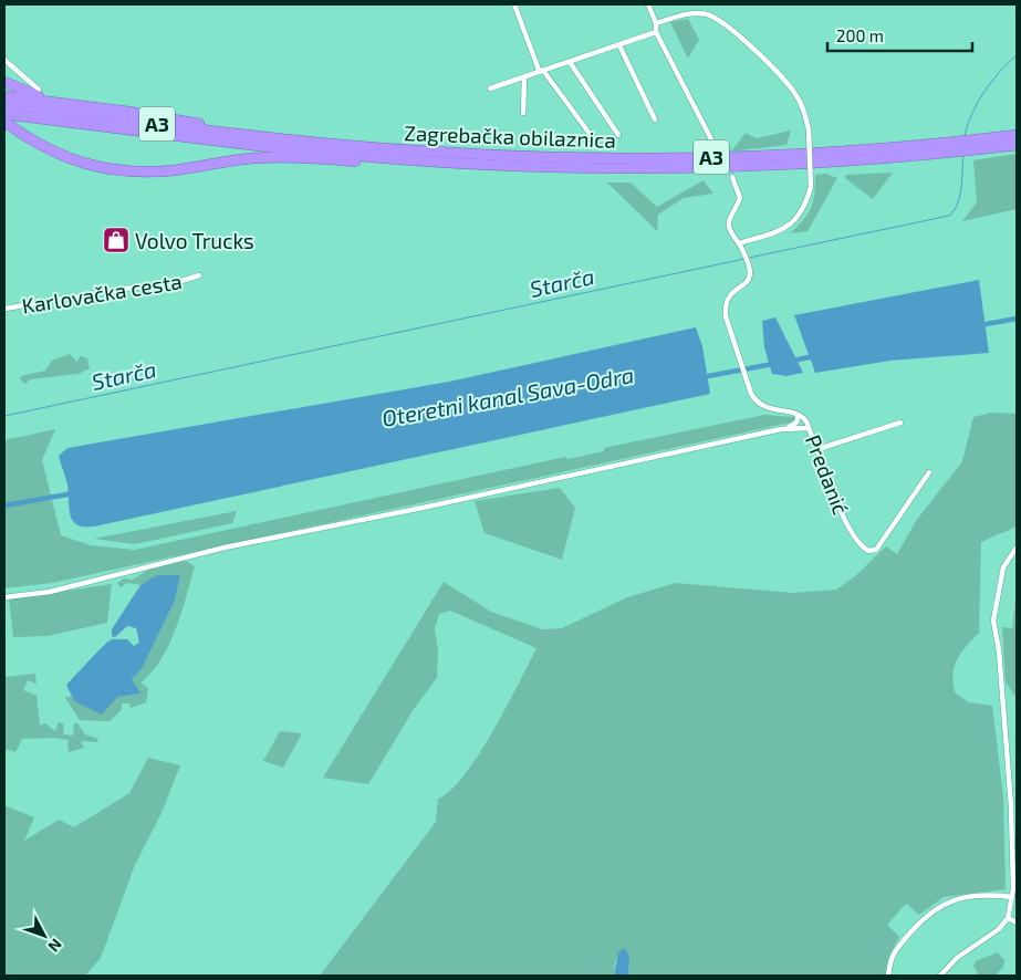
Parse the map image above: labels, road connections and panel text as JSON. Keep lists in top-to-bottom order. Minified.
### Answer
{"streets":{"highway":["A3","Zagrebačka obilaznica"],"street":["Karlovačka cesta","Predanić"]},"water":["Starča","Oteretni kanal Sava-Odra"],"places":{"shop":["Volvo Trucks"]},"scale_bar":"200 m","north":"bottom right"}
